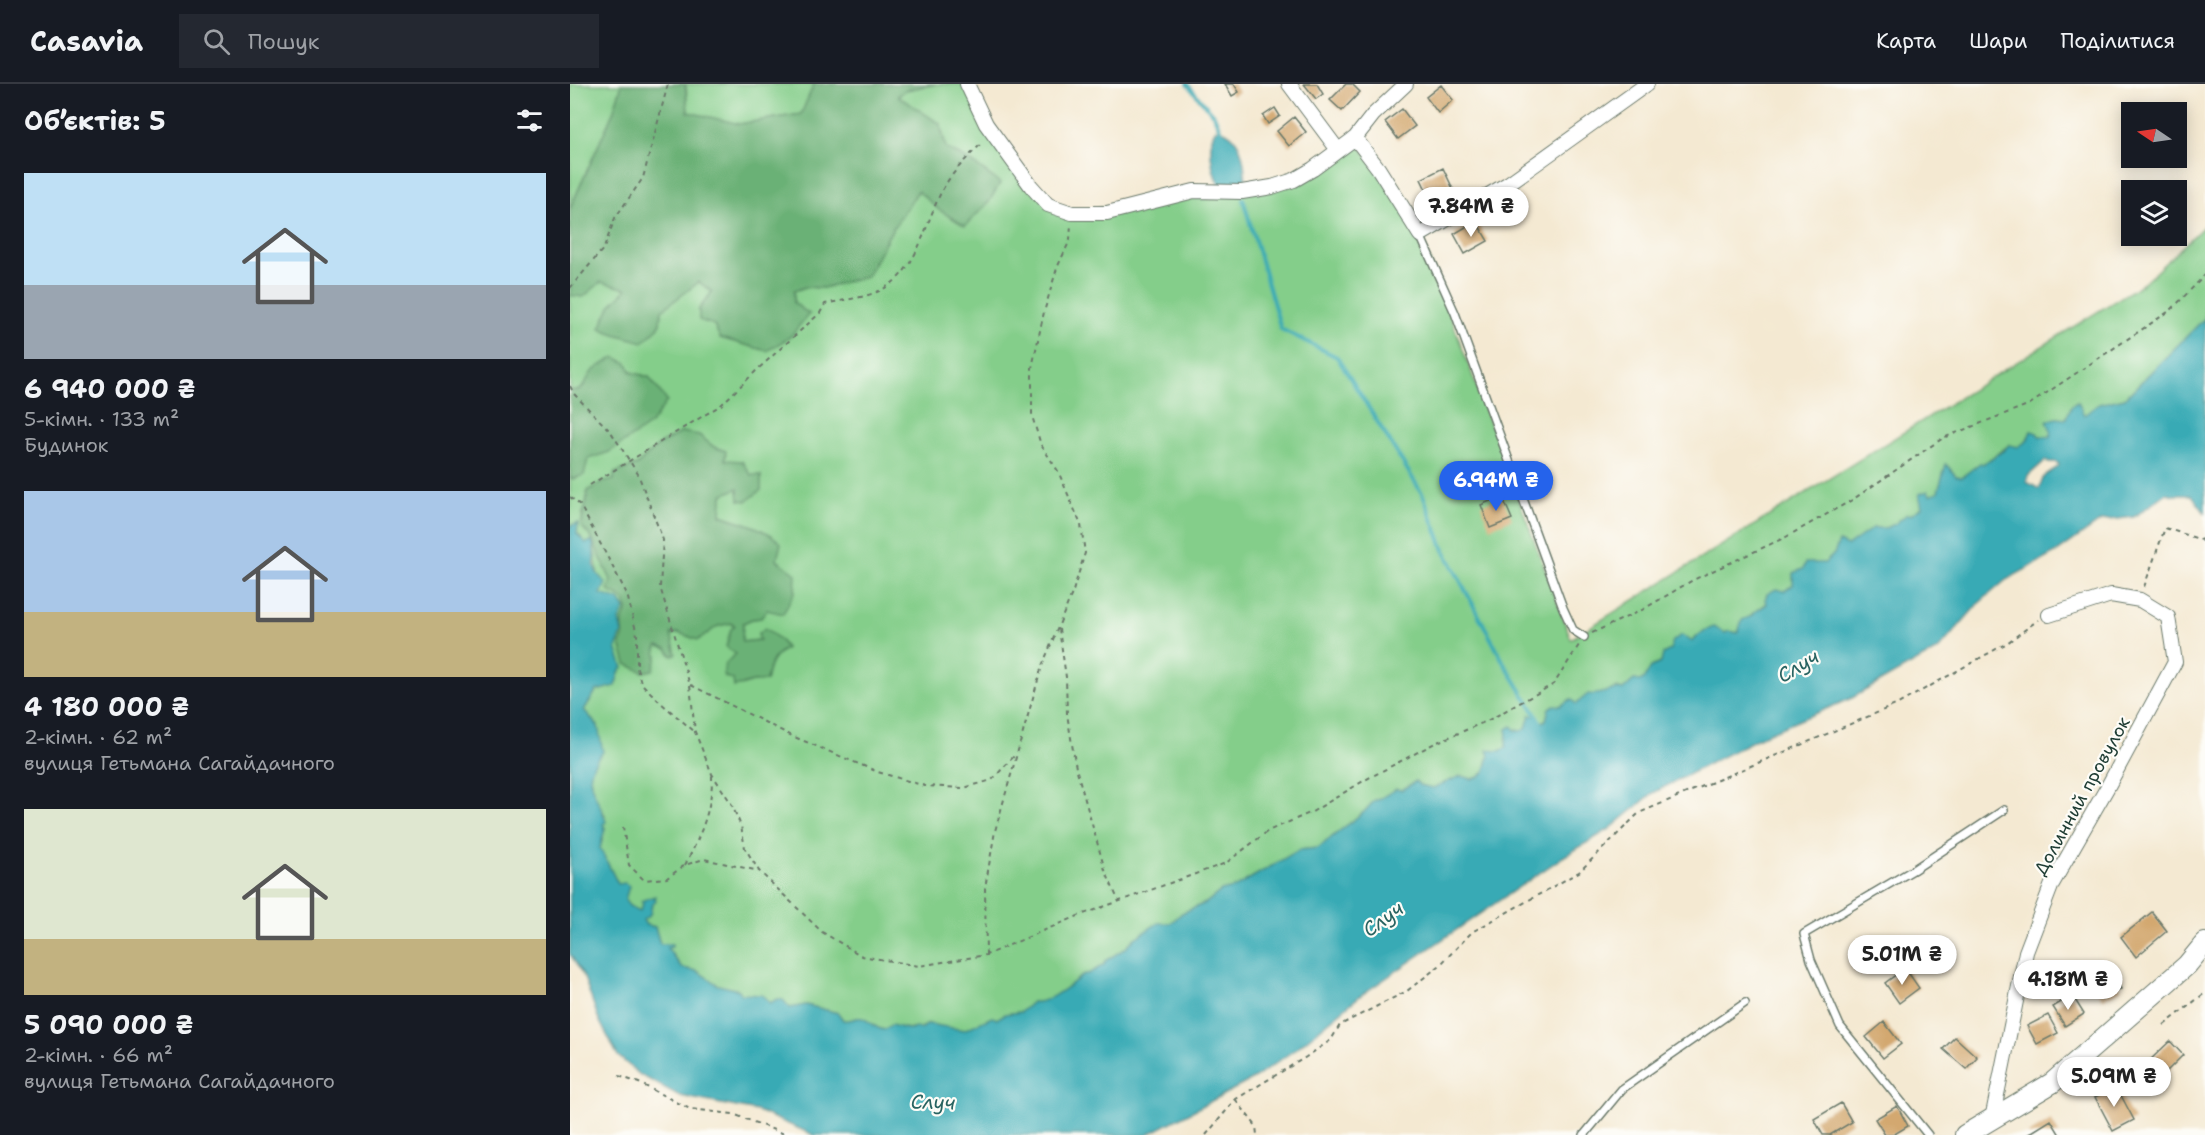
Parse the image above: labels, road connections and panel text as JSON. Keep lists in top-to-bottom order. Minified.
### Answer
{"streets":{"street":["Долинний провулок"]},"water":["Случ"],"north":"left","page":{"header":"Casavia","search":"Пошук","nav":["Карта","Шари","Поділитися"],"heading":"Об’єктів: 5","list":[{"name":"6 940 000 ₴","note":"5-кімн. · 133 m² · Будинок"},{"name":"4 180 000 ₴","note":"2-кімн. · 62 m² · вулиця Гетьмана Сагайдачного"},{"name":"5 090 000 ₴","note":"2-кімн. · 66 m² · вулиця Гетьмана Сагайдачного"}],"price":["7.84M ₴","6.94M ₴","5.01M ₴","4.18M ₴","5.09M ₴"]}}
